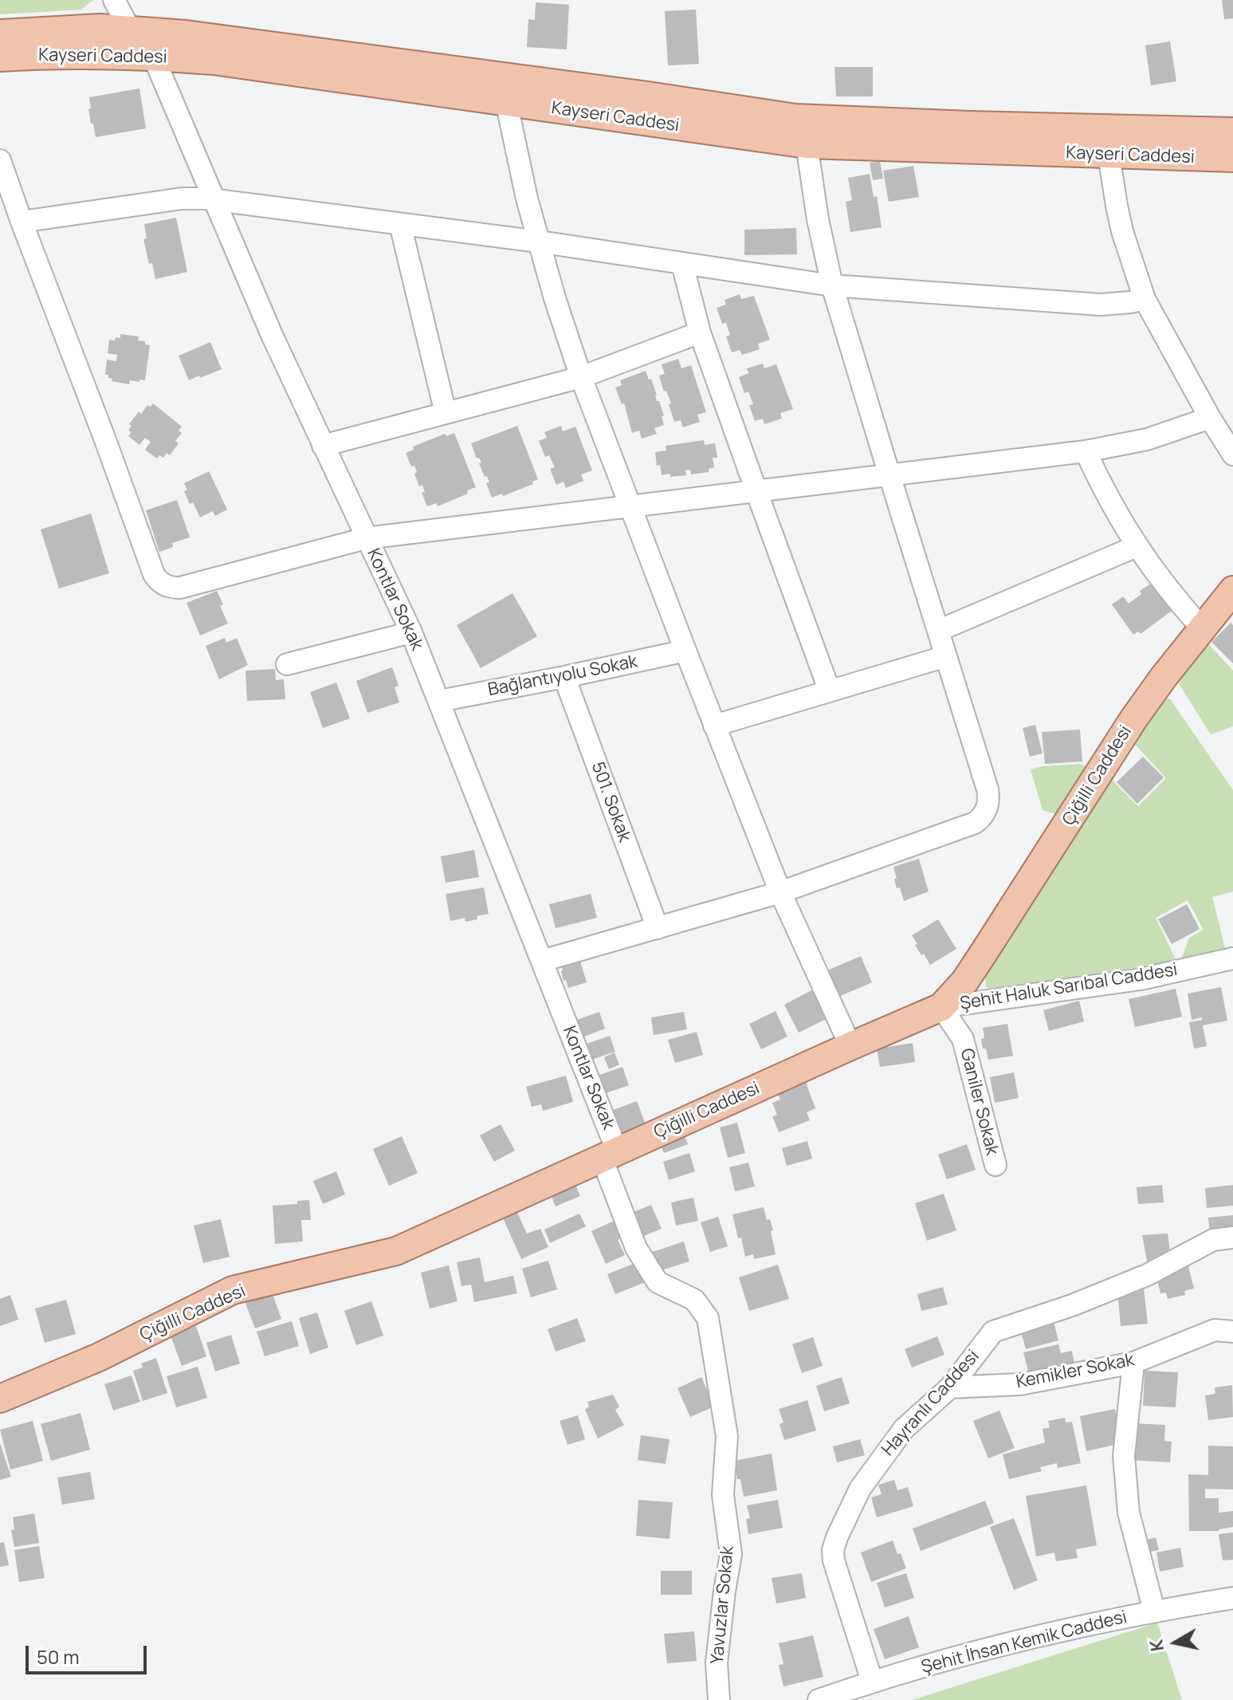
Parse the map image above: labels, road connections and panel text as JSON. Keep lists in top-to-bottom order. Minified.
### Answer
{"streets":{"main road":["Kayseri Caddesi","Çiğilli Caddesi"],"street":["Kontlar Sokak","Bağlantıyolu Sokak","501. Sokak","Şehit Haluk Sarıbal Caddesi","Ganiler Sokak","Kemikler Sokak","Hayranlı Caddesi","Yavuzlar Sokak","Şehit İhsan Kemik Caddesi"]},"crossings":[["Kayseri Caddesi","Kontlar Sokak"],["Kontlar Sokak","Bağlantıyolu Sokak"],["Kontlar Sokak","Çiğilli Caddesi"],["Kontlar Sokak","Yavuzlar Sokak"],["Bağlantıyolu Sokak","501. Sokak"],["Çiğilli Caddesi","Şehit Haluk Sarıbal Caddesi"],["Çiğilli Caddesi","Ganiler Sokak"],["Şehit Haluk Sarıbal Caddesi","Ganiler Sokak"],["Kemikler Sokak","Hayranlı Caddesi"],["Hayranlı Caddesi","Şehit İhsan Kemik Caddesi"]],"scale_bar":"50 m","north":"left"}
